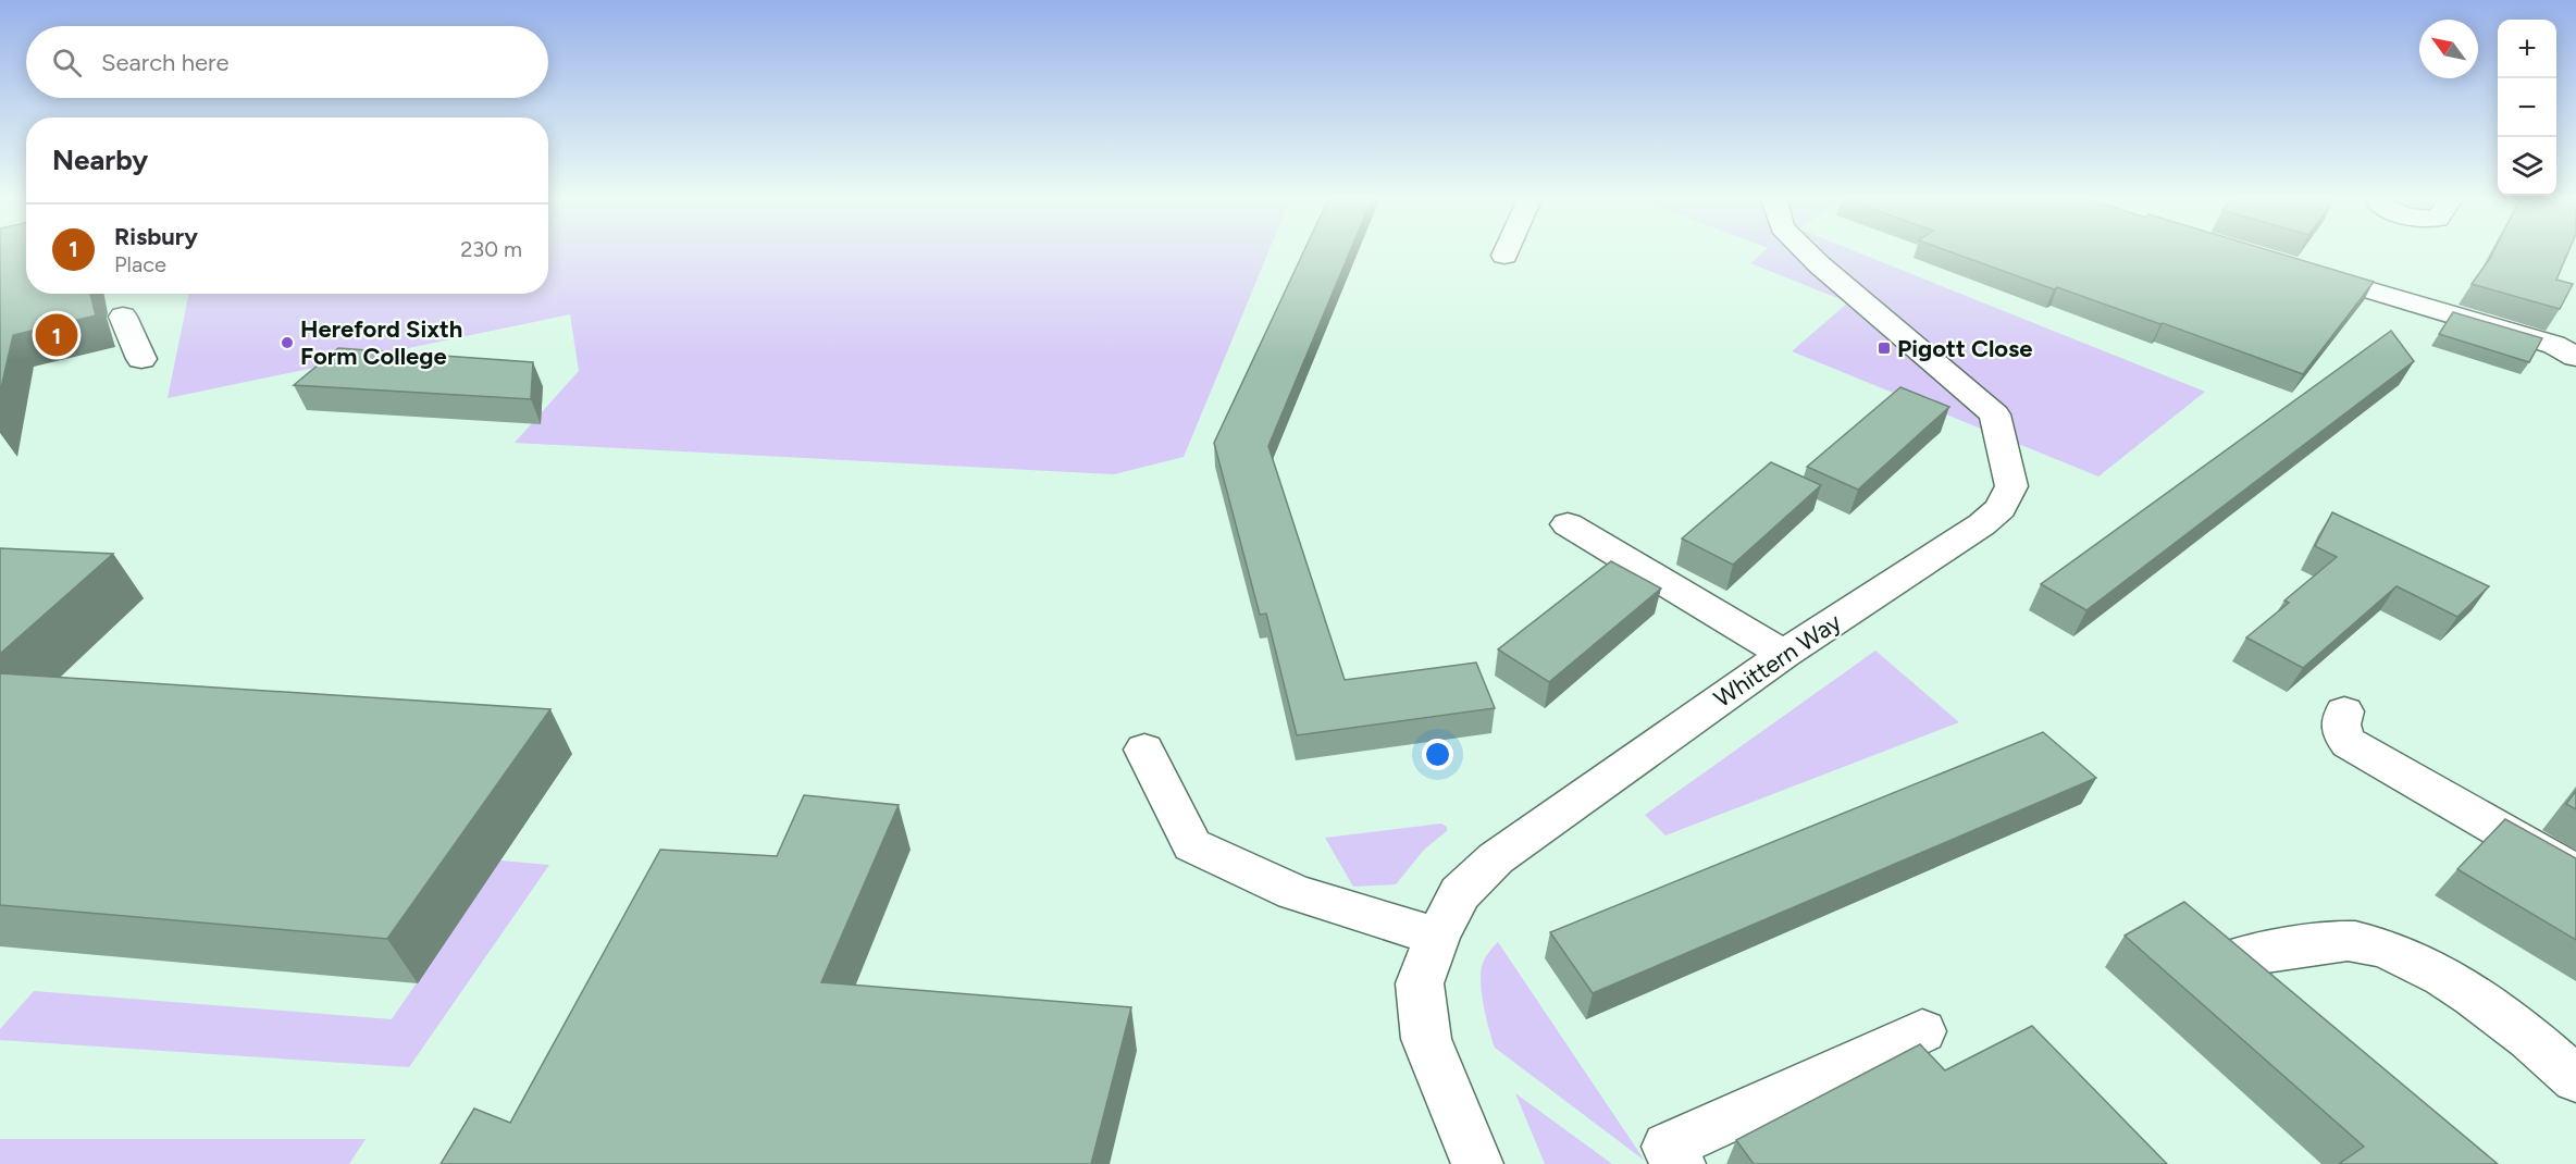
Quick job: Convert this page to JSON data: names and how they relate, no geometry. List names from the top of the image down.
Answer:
{
  "streets": {
    "street": ["Whittern Way"]
  },
  "places": {
    "other": ["Hereford Sixth Form College"],
    "transit": ["Pigott Close"]
  },
  "north": "top left",
  "page": {
    "map_buttons": ["+", "−"],
    "search": "Search here",
    "heading": "Nearby",
    "list": [
      {
        "mark": "1",
        "name": "Risbury",
        "note": "Place",
        "value": "230 m"
      }
    ],
    "pins": "1"
  }
}
